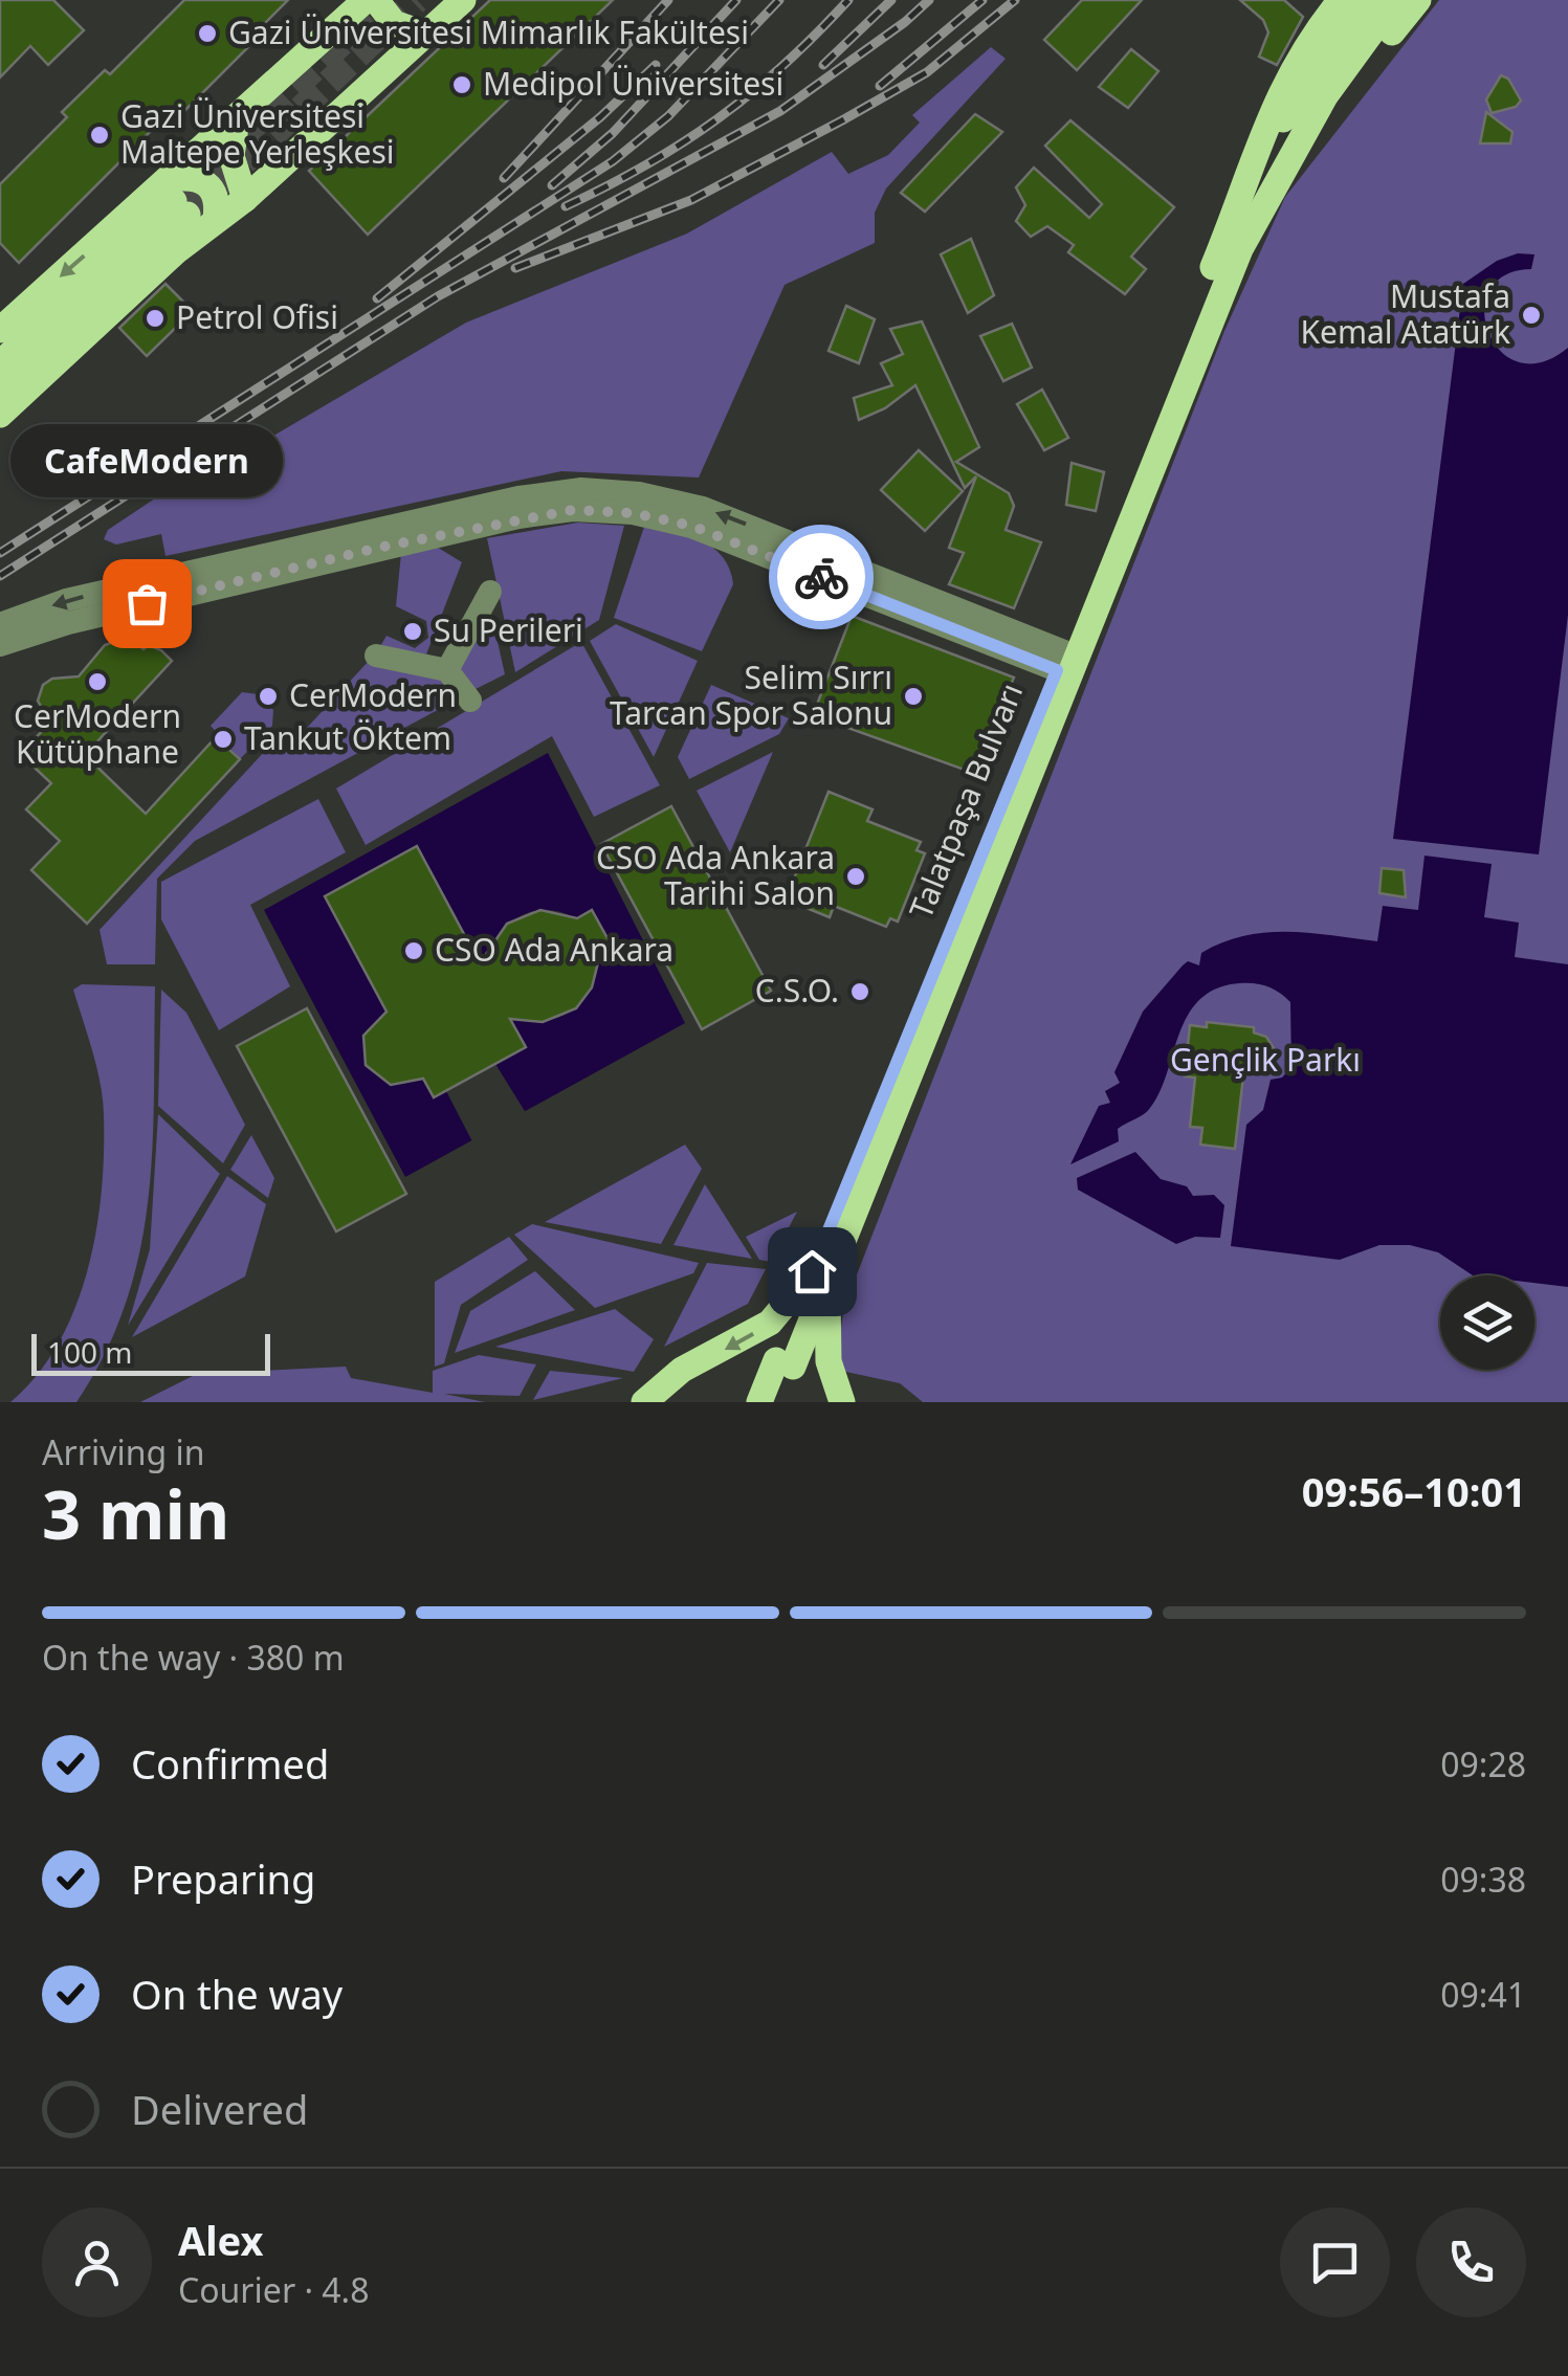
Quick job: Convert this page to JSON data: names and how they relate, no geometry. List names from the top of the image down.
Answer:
{
  "streets": {
    "main road": ["Talatpaşa Bulvarı"]
  },
  "parks": ["Gençlik Parkı"],
  "places": [
    "Gazi Üniversitesi Mimarlık Fakültesi",
    "Medipol Üniversitesi",
    "Gazi Üniversitesi Maltepe Yerleşkesi",
    "Mustafa Kemal Atatürk",
    "Petrol Ofisi",
    "CafeModern",
    "Su Perileri",
    "CerModern Kütüphane",
    "CerModern",
    "Selim Sırrı Tarcan Spor Salonu",
    "Tankut Öktem",
    "CSO Ada Ankara Tarihi Salon",
    "CSO Ada Ankara",
    "C.S.O."
  ],
  "scale_bar": "100 m",
  "page": {
    "bubble": "CafeModern",
    "scale": "100 m",
    "heading": ["3 min", "Arriving in", "09:56–10:01"],
    "panel": ["Alex", "Courier · 4.8"],
    "bar": "On the way · 380 m",
    "list": [
      ["Confirmed", "09:28"],
      ["Preparing", "09:38"],
      ["On the way", "09:41"],
      "Delivered"
    ]
  }
}
